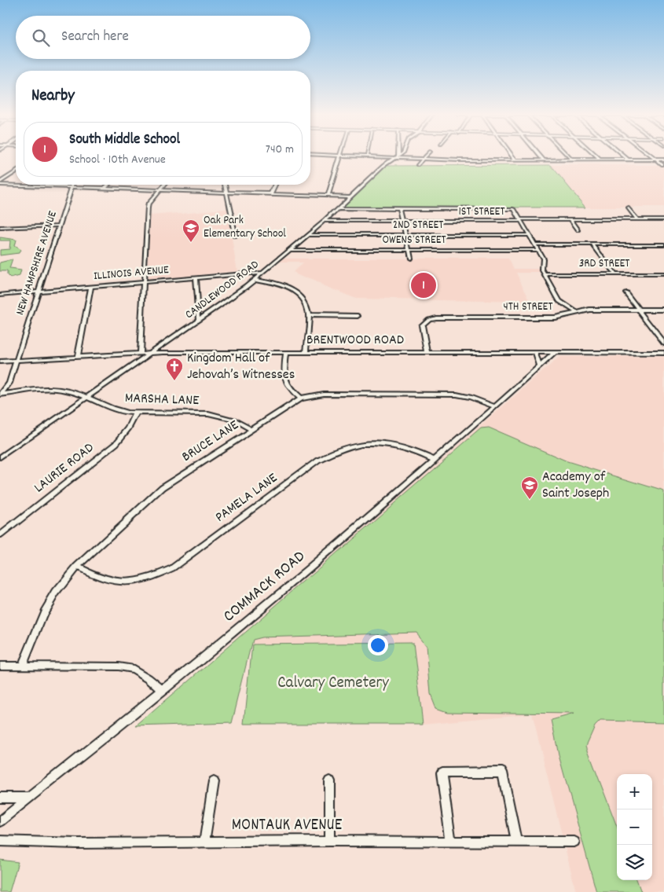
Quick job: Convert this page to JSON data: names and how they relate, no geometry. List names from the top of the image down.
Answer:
{
  "streets": {
    "street": [
      "1ST STREET",
      "2ND STREET",
      "OWENS STREET",
      "NEW HAMPSHIRE AVENUE",
      "3RD STREET",
      "ILLINOIS AVENUE",
      "CANDLEWOOD ROAD",
      "4TH STREET",
      "BRENTWOOD ROAD",
      "MARSHA LANE",
      "BRUCE LANE",
      "LAURIE ROAD",
      "PAMELA LANE",
      "COMMACK ROAD",
      "MONTAUK AVENUE"
    ]
  },
  "crossings": [
    ["1ST STREET", "CANDLEWOOD ROAD"],
    ["2ND STREET", "CANDLEWOOD ROAD"],
    ["OWENS STREET", "CANDLEWOOD ROAD"],
    ["NEW HAMPSHIRE AVENUE", "ILLINOIS AVENUE"],
    ["NEW HAMPSHIRE AVENUE", "BRENTWOOD ROAD"],
    ["NEW HAMPSHIRE AVENUE", "MARSHA LANE"],
    ["ILLINOIS AVENUE", "CANDLEWOOD ROAD"],
    ["CANDLEWOOD ROAD", "BRENTWOOD ROAD"],
    ["CANDLEWOOD ROAD", "MARSHA LANE"],
    ["4TH STREET", "BRENTWOOD ROAD"],
    ["BRENTWOOD ROAD", "COMMACK ROAD"],
    ["MARSHA LANE", "BRUCE LANE"],
    ["MARSHA LANE", "LAURIE ROAD"],
    ["BRUCE LANE", "PAMELA LANE"],
    ["BRUCE LANE", "COMMACK ROAD"],
    ["PAMELA LANE", "COMMACK ROAD"]
  ],
  "parks": ["Calvary Cemetery"],
  "places": {
    "school or university": ["Oak Park Elementary School", "Academy of Saint Joseph"],
    "church": ["Kingdom Hall of Jehovah’s Witnesses"]
  },
  "page": {
    "search": "Search here",
    "heading": "Nearby",
    "list": [
      {
        "mark": "1",
        "name": "South Middle School",
        "note": "School · 10th Avenue",
        "value": "740 m"
      }
    ],
    "pins": "1",
    "map_buttons": ["+", "−"]
  }
}
